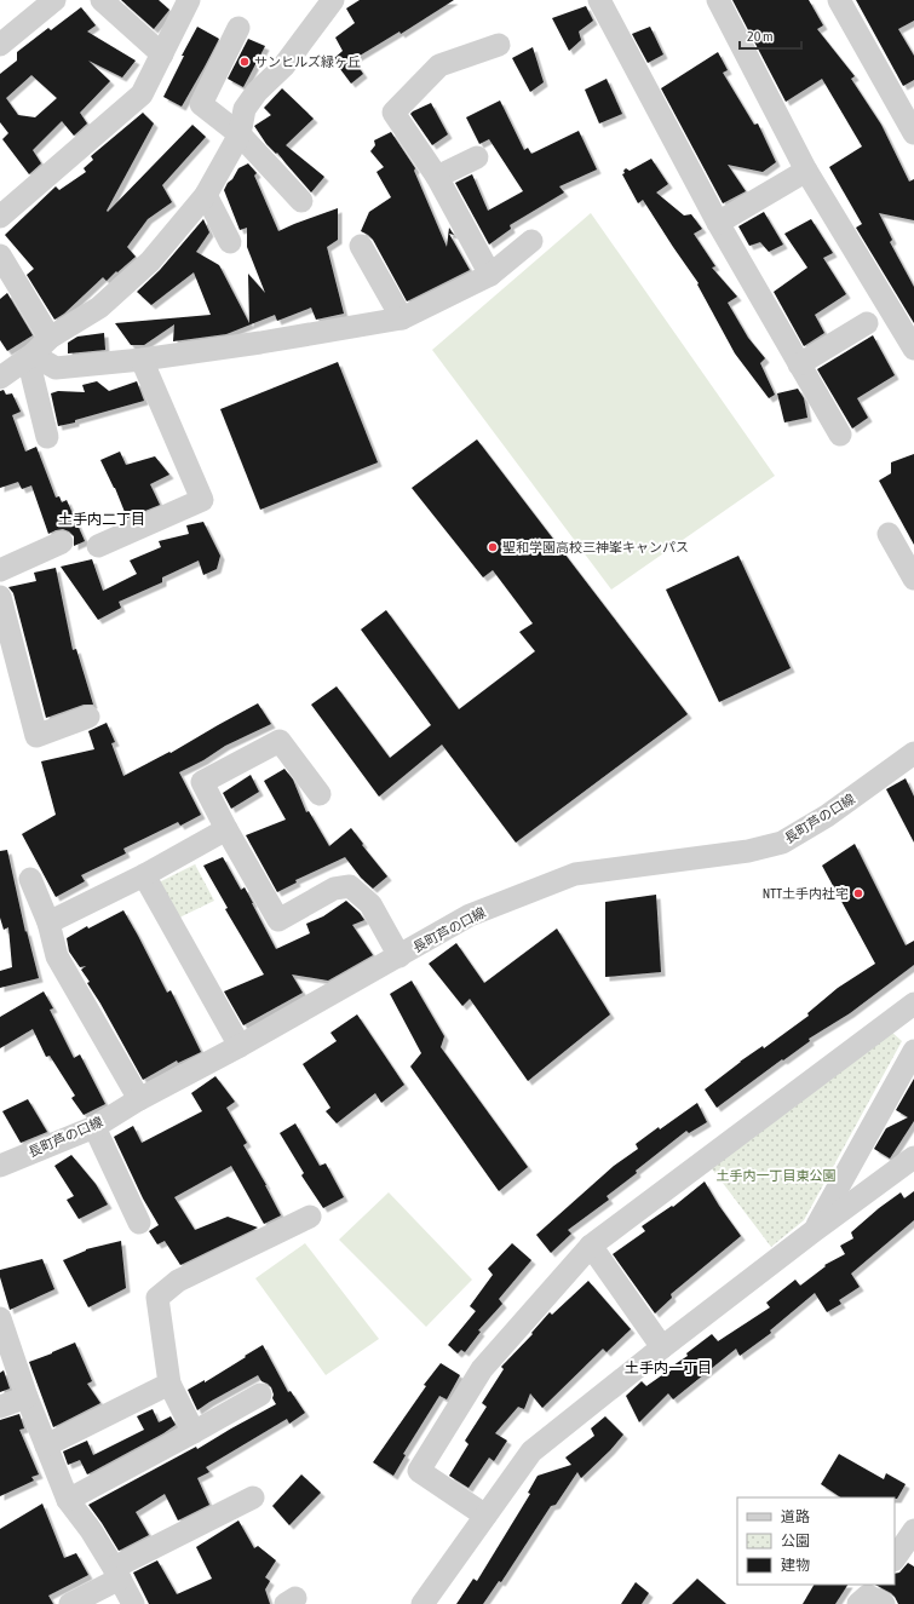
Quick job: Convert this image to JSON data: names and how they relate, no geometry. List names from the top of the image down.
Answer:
{
  "streets": {
    "street": ["長町芦の口線"]
  },
  "districts": ["土手内二丁目", "土手内一丁目"],
  "parks": ["土手内一丁目東公園"],
  "places": ["サンヒルズ緑ヶ丘", "聖和学園高校三神峯キャンパス", "NTT土手内社宅"],
  "legend": ["道路", "公園", "建物"],
  "scale_bar": "20 m"
}
